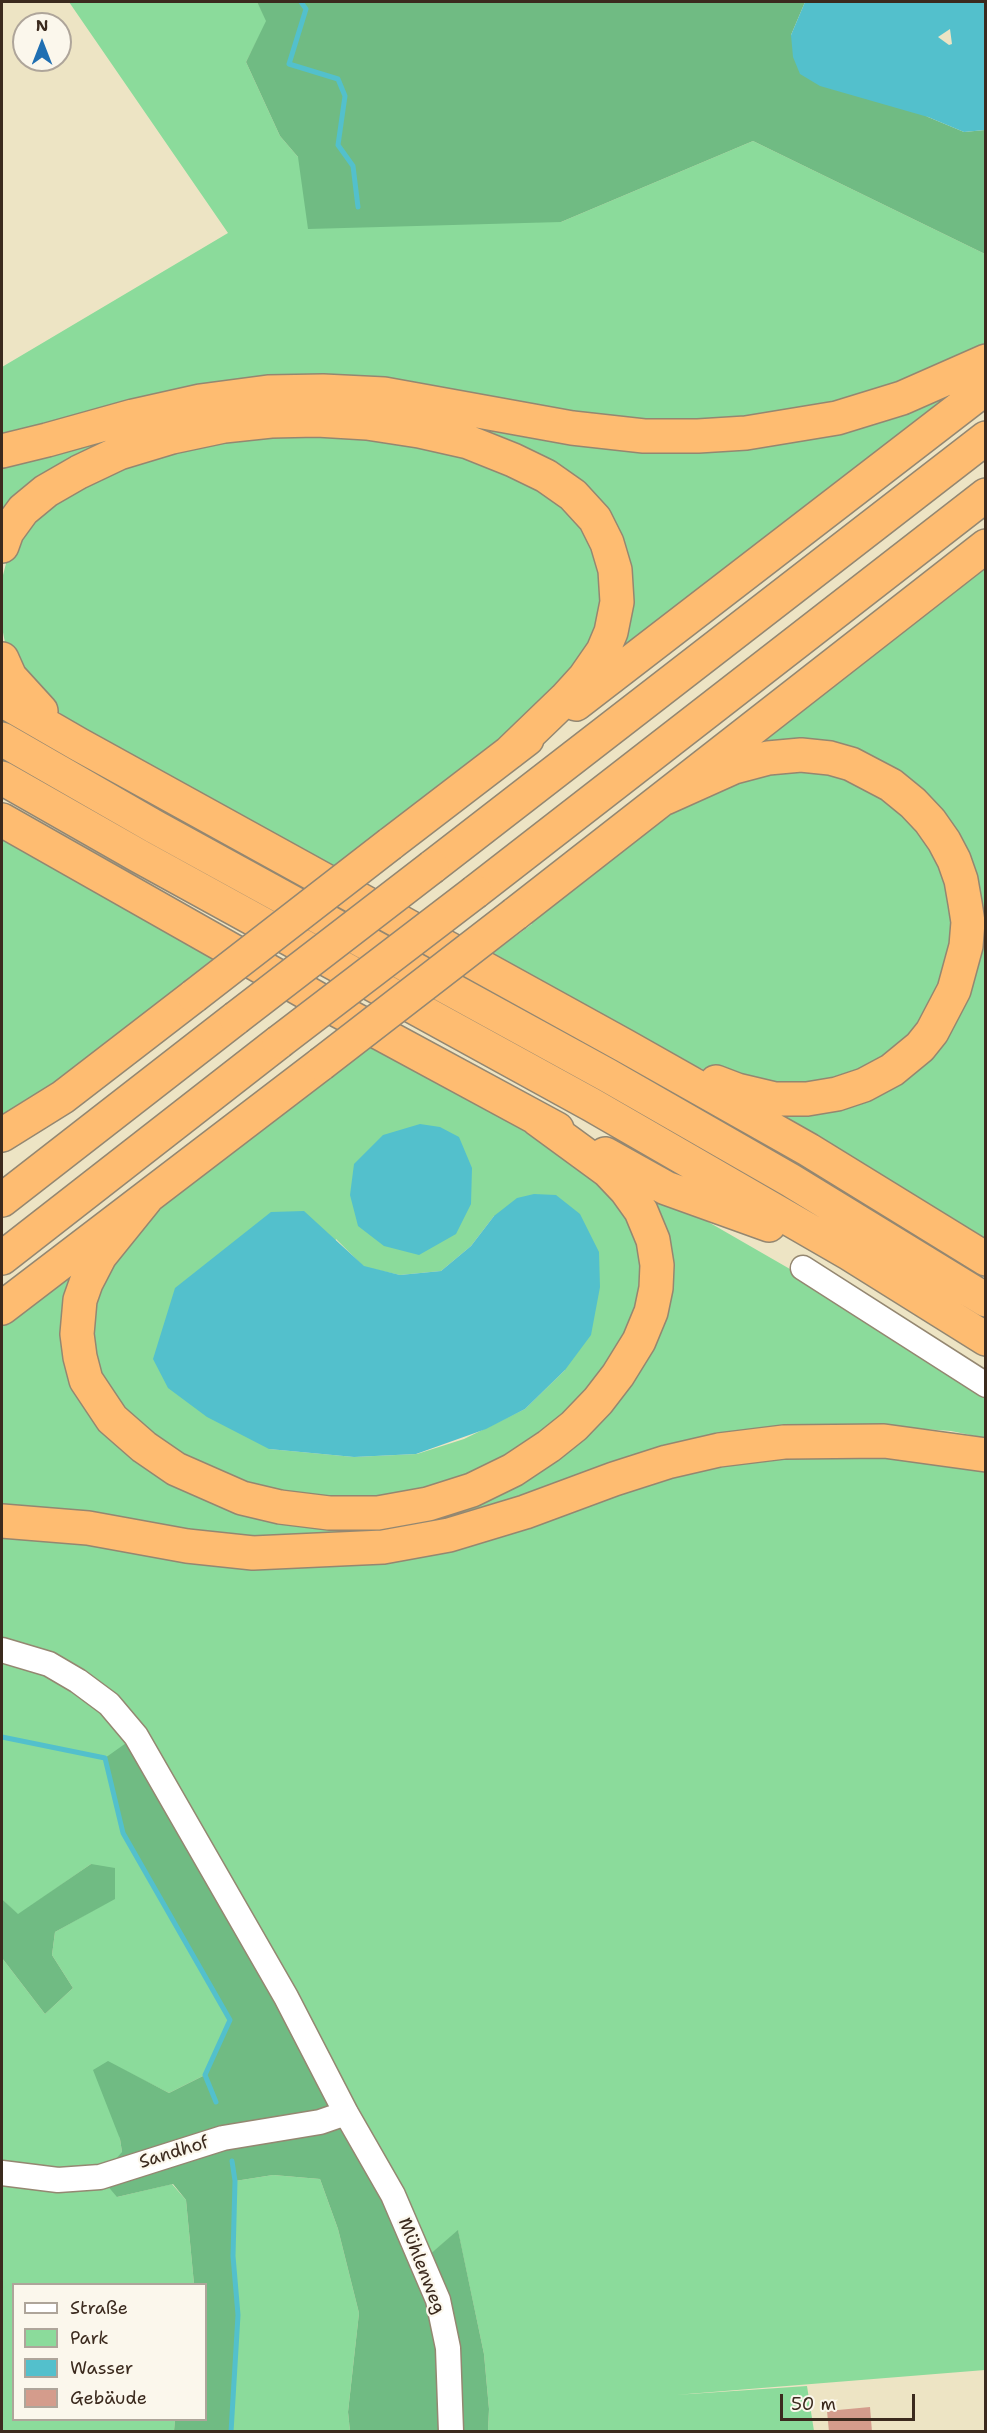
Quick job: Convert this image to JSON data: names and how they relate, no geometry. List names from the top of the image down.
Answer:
{
  "streets": {
    "street": ["Sandhof", "Mühlenweg"]
  },
  "crossings": [
    ["Sandhof", "Mühlenweg"]
  ],
  "legend": [
    "Straße",
    "Park",
    "Wasser",
    "Gebäude"
  ],
  "scale_bar": "50 m",
  "north": "top"
}
